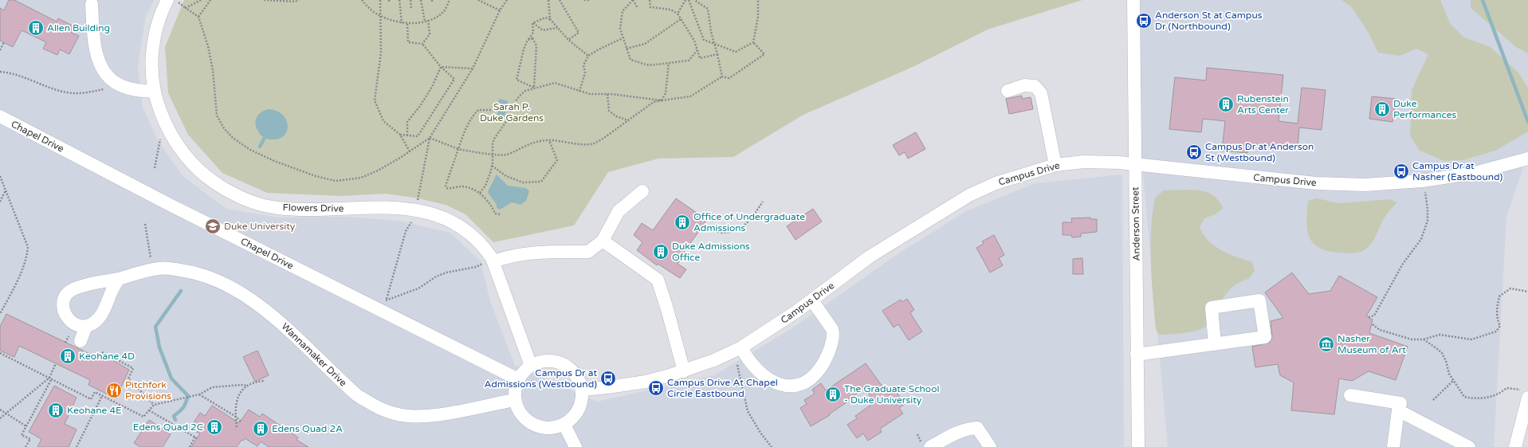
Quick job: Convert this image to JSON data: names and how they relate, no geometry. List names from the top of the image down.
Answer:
{
  "streets": {
    "street": [
      "Chapel Drive",
      "Campus Drive",
      "Flowers Drive",
      "Anderson Street",
      "Wannamaker Drive"
    ]
  },
  "crossings": [
    ["Chapel Drive", "Campus Drive"],
    ["Chapel Drive", "Flowers Drive"],
    ["Chapel Drive", "Wannamaker Drive"],
    ["Campus Drive", "Flowers Drive"],
    ["Campus Drive", "Anderson Street"],
    ["Campus Drive", "Wannamaker Drive"],
    ["Flowers Drive", "Wannamaker Drive"]
  ],
  "parks": ["Sarah P. Duke Gardens"],
  "places": {
    "bus stop": [
      "Anderson St at Campus Dr (Northbound)",
      "Campus Dr at Anderson St (Westbound)",
      "Campus Dr at Nasher (Eastbound)",
      "Campus Dr at Admissions (Westbound)",
      "Campus Drive At Chapel Circle Eastbound"
    ],
    "building": [
      "Allen Building",
      "Rubenstein Arts Center",
      "Duke Performances",
      "Office of Undergraduate Admissions",
      "Duke Admissions Office",
      "Keohane 4D",
      "The Graduate School - Duke University",
      "Keohane 4E",
      "Edens Quad 2C",
      "Edens Quad 2A"
    ],
    "school or university": ["Duke University"],
    "museum": ["Nasher Museum of Art"],
    "restaurant": ["Pitchfork Provisions"]
  }
}
